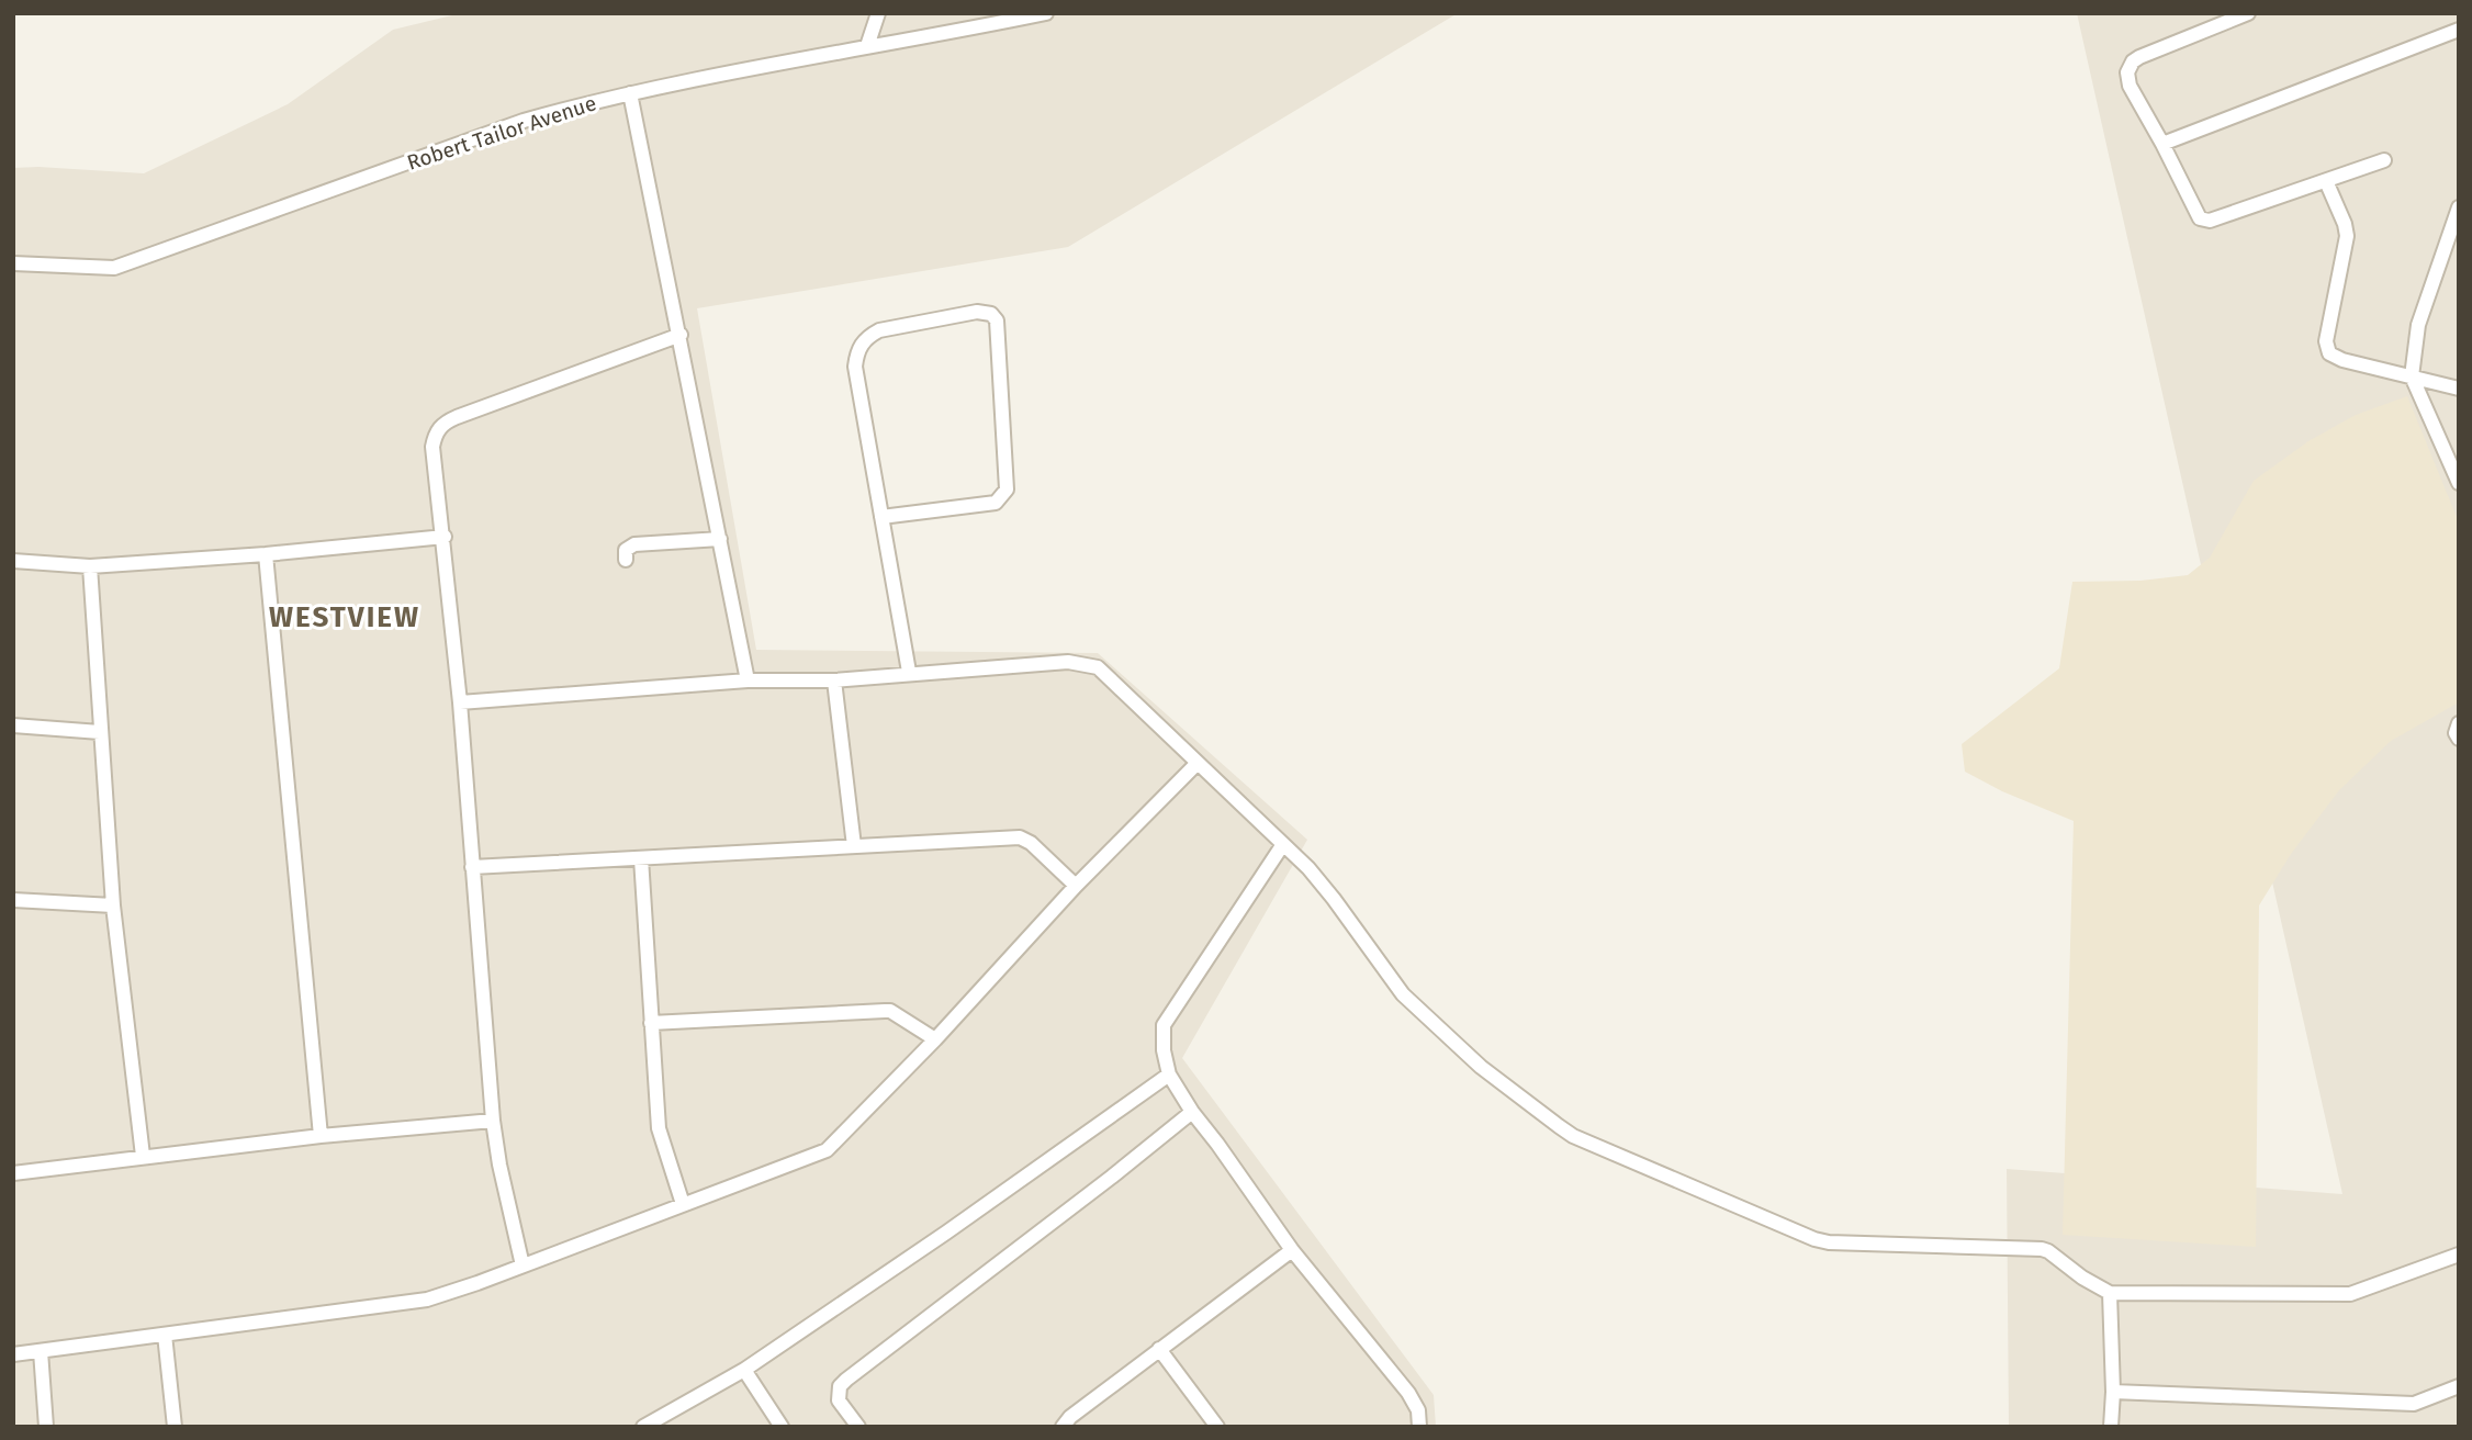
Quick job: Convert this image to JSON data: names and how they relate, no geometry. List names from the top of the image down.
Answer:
{
  "streets": {
    "street": ["Robert Tailor Avenue"]
  },
  "districts": ["WESTVIEW"]
}
